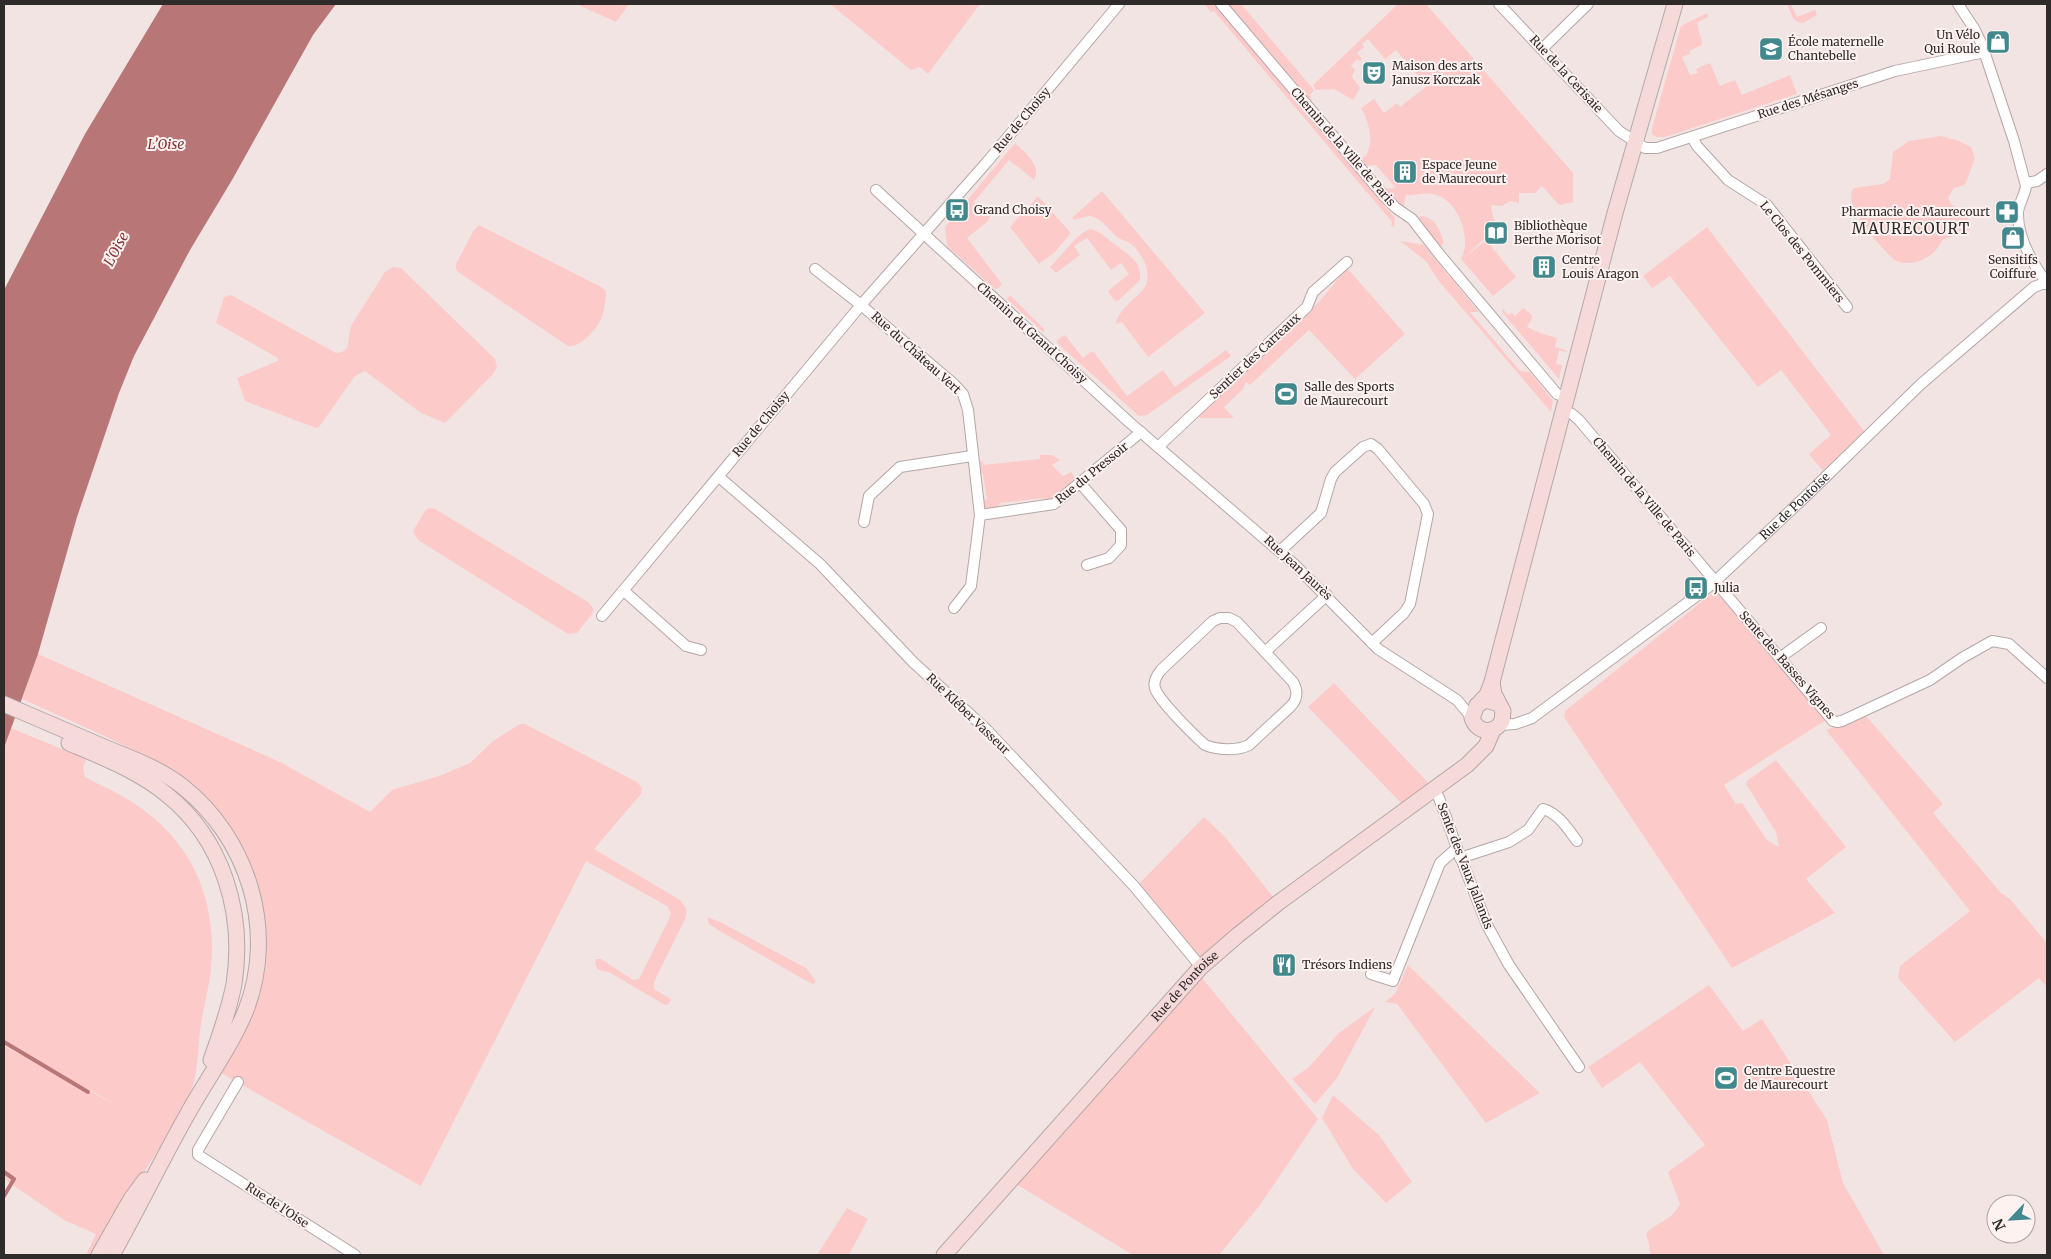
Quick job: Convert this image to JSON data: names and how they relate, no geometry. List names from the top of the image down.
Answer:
{
  "streets": {
    "main road": ["Rue de Pontoise"],
    "street": [
      "Rue de la Cerisaie",
      "Rue des Mésanges",
      "Rue de Choisy",
      "Chemin de la Ville de Paris",
      "Le Clos des Pommiers",
      "Chemin du Grand Choisy",
      "Rue du Château Vert",
      "Sentier des Carreaux",
      "Rue du Pressoir",
      "Rue Jean Jaurès",
      "Sente des Basses Vignes",
      "Rue Kléber Vasseur",
      "Sente des Vaux Jallands",
      "Rue de l'Oise"
    ]
  },
  "crossings": [
    ["Rue de la Cerisaie", "Rue des Mésanges"],
    ["Rue des Mésanges", "Le Clos des Pommiers"],
    ["Rue de Choisy", "Chemin du Grand Choisy"],
    ["Rue de Choisy", "Rue du Château Vert"],
    ["Rue de Choisy", "Rue Kléber Vasseur"],
    ["Chemin de la Ville de Paris", "Rue de Pontoise"],
    ["Chemin de la Ville de Paris", "Sente des Basses Vignes"],
    ["Chemin du Grand Choisy", "Rue du Pressoir"],
    ["Chemin du Grand Choisy", "Rue Jean Jaurès"],
    ["Rue du Château Vert", "Rue du Pressoir"],
    ["Sentier des Carreaux", "Rue Jean Jaurès"],
    ["Rue du Pressoir", "Rue Jean Jaurès"],
    ["Rue de Pontoise", "Sente des Basses Vignes"],
    ["Rue de Pontoise", "Rue Kléber Vasseur"],
    ["Rue de Pontoise", "Sente des Vaux Jallands"]
  ],
  "districts": ["MAURECOURT"],
  "water": ["L’Oise", "L'Oise"],
  "places": {
    "shop": ["Un Vélo Qui Roule", "Sensitifs Coiffure"],
    "school or university": ["École maternelle Chantebelle"],
    "theatre": ["Maison des arts Janusz Korczak"],
    "building": ["Espace Jeune de Maurecourt", "Centre Louis Aragon"],
    "bus stop": ["Grand Choisy", "Julia"],
    "pharmacy": ["Pharmacie de Maurecourt"],
    "library": ["Bibliothèque Berthe Morisot"],
    "sports": ["Salle des Sports de Maurecourt", "Centre Equestre de Maurecourt"],
    "restaurant": ["Trésors Indiens"]
  },
  "north": "bottom left"
}
